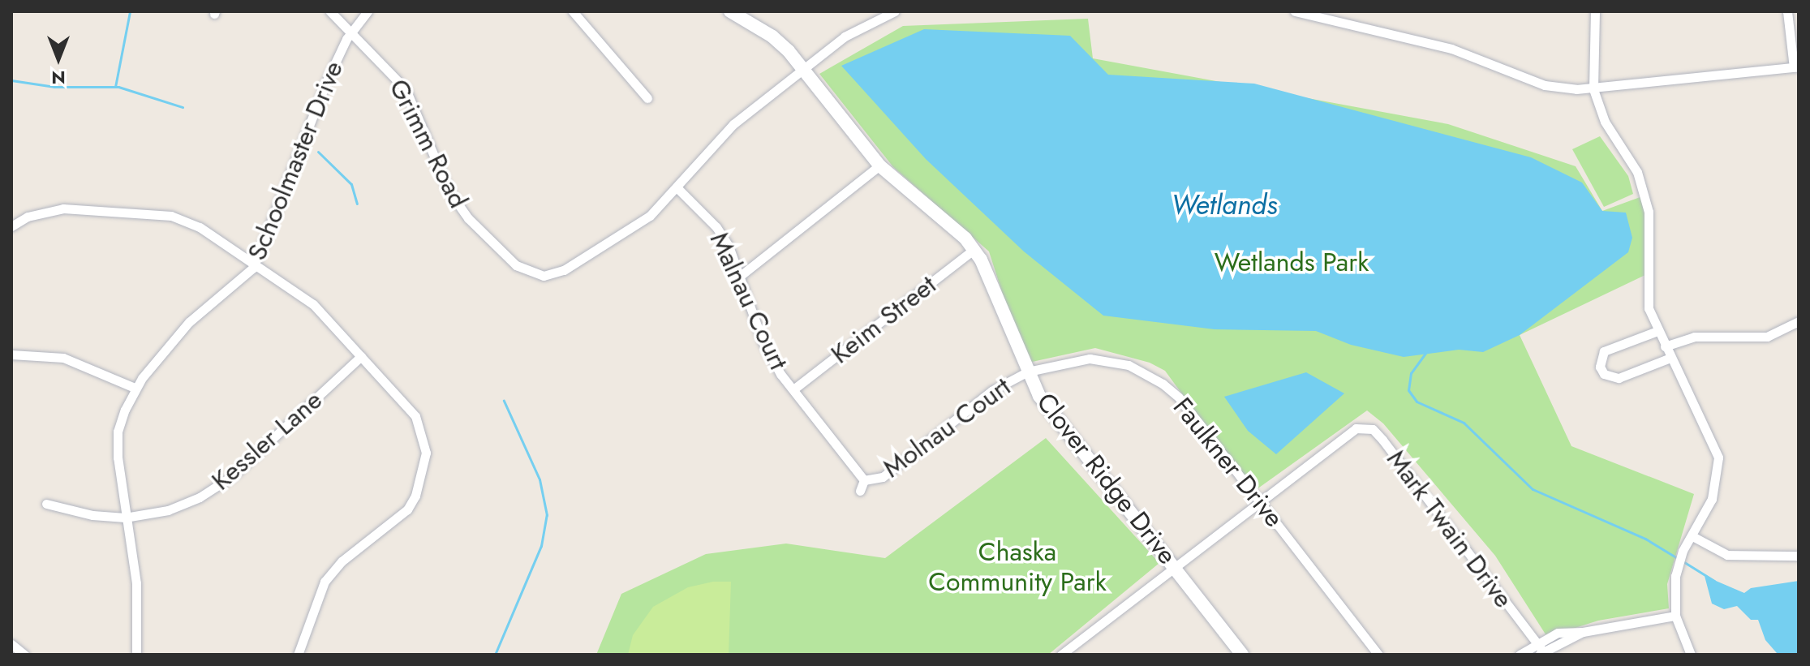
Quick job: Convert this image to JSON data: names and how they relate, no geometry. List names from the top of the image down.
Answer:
{
  "streets": {
    "street": [
      "Grimm Road",
      "Schoolmaster Drive",
      "Malnau Court",
      "Keim Street",
      "Molnau Court",
      "Kessler Lane",
      "Faulkner Drive",
      "Clover Ridge Drive",
      "Mark Twain Drive"
    ]
  },
  "crossings": [
    ["Grimm Road", "Schoolmaster Drive"],
    ["Grimm Road", "Malnau Court"],
    ["Grimm Road", "Clover Ridge Drive"],
    ["Schoolmaster Drive", "Kessler Lane"],
    ["Malnau Court", "Keim Street"],
    ["Malnau Court", "Molnau Court"],
    ["Keim Street", "Clover Ridge Drive"],
    ["Molnau Court", "Faulkner Drive"],
    ["Molnau Court", "Clover Ridge Drive"],
    ["Faulkner Drive", "Clover Ridge Drive"],
    ["Faulkner Drive", "Mark Twain Drive"]
  ],
  "water": ["Wetlands"],
  "parks": ["Wetlands Park", "Chaska Community Park"],
  "north": "bottom"
}
